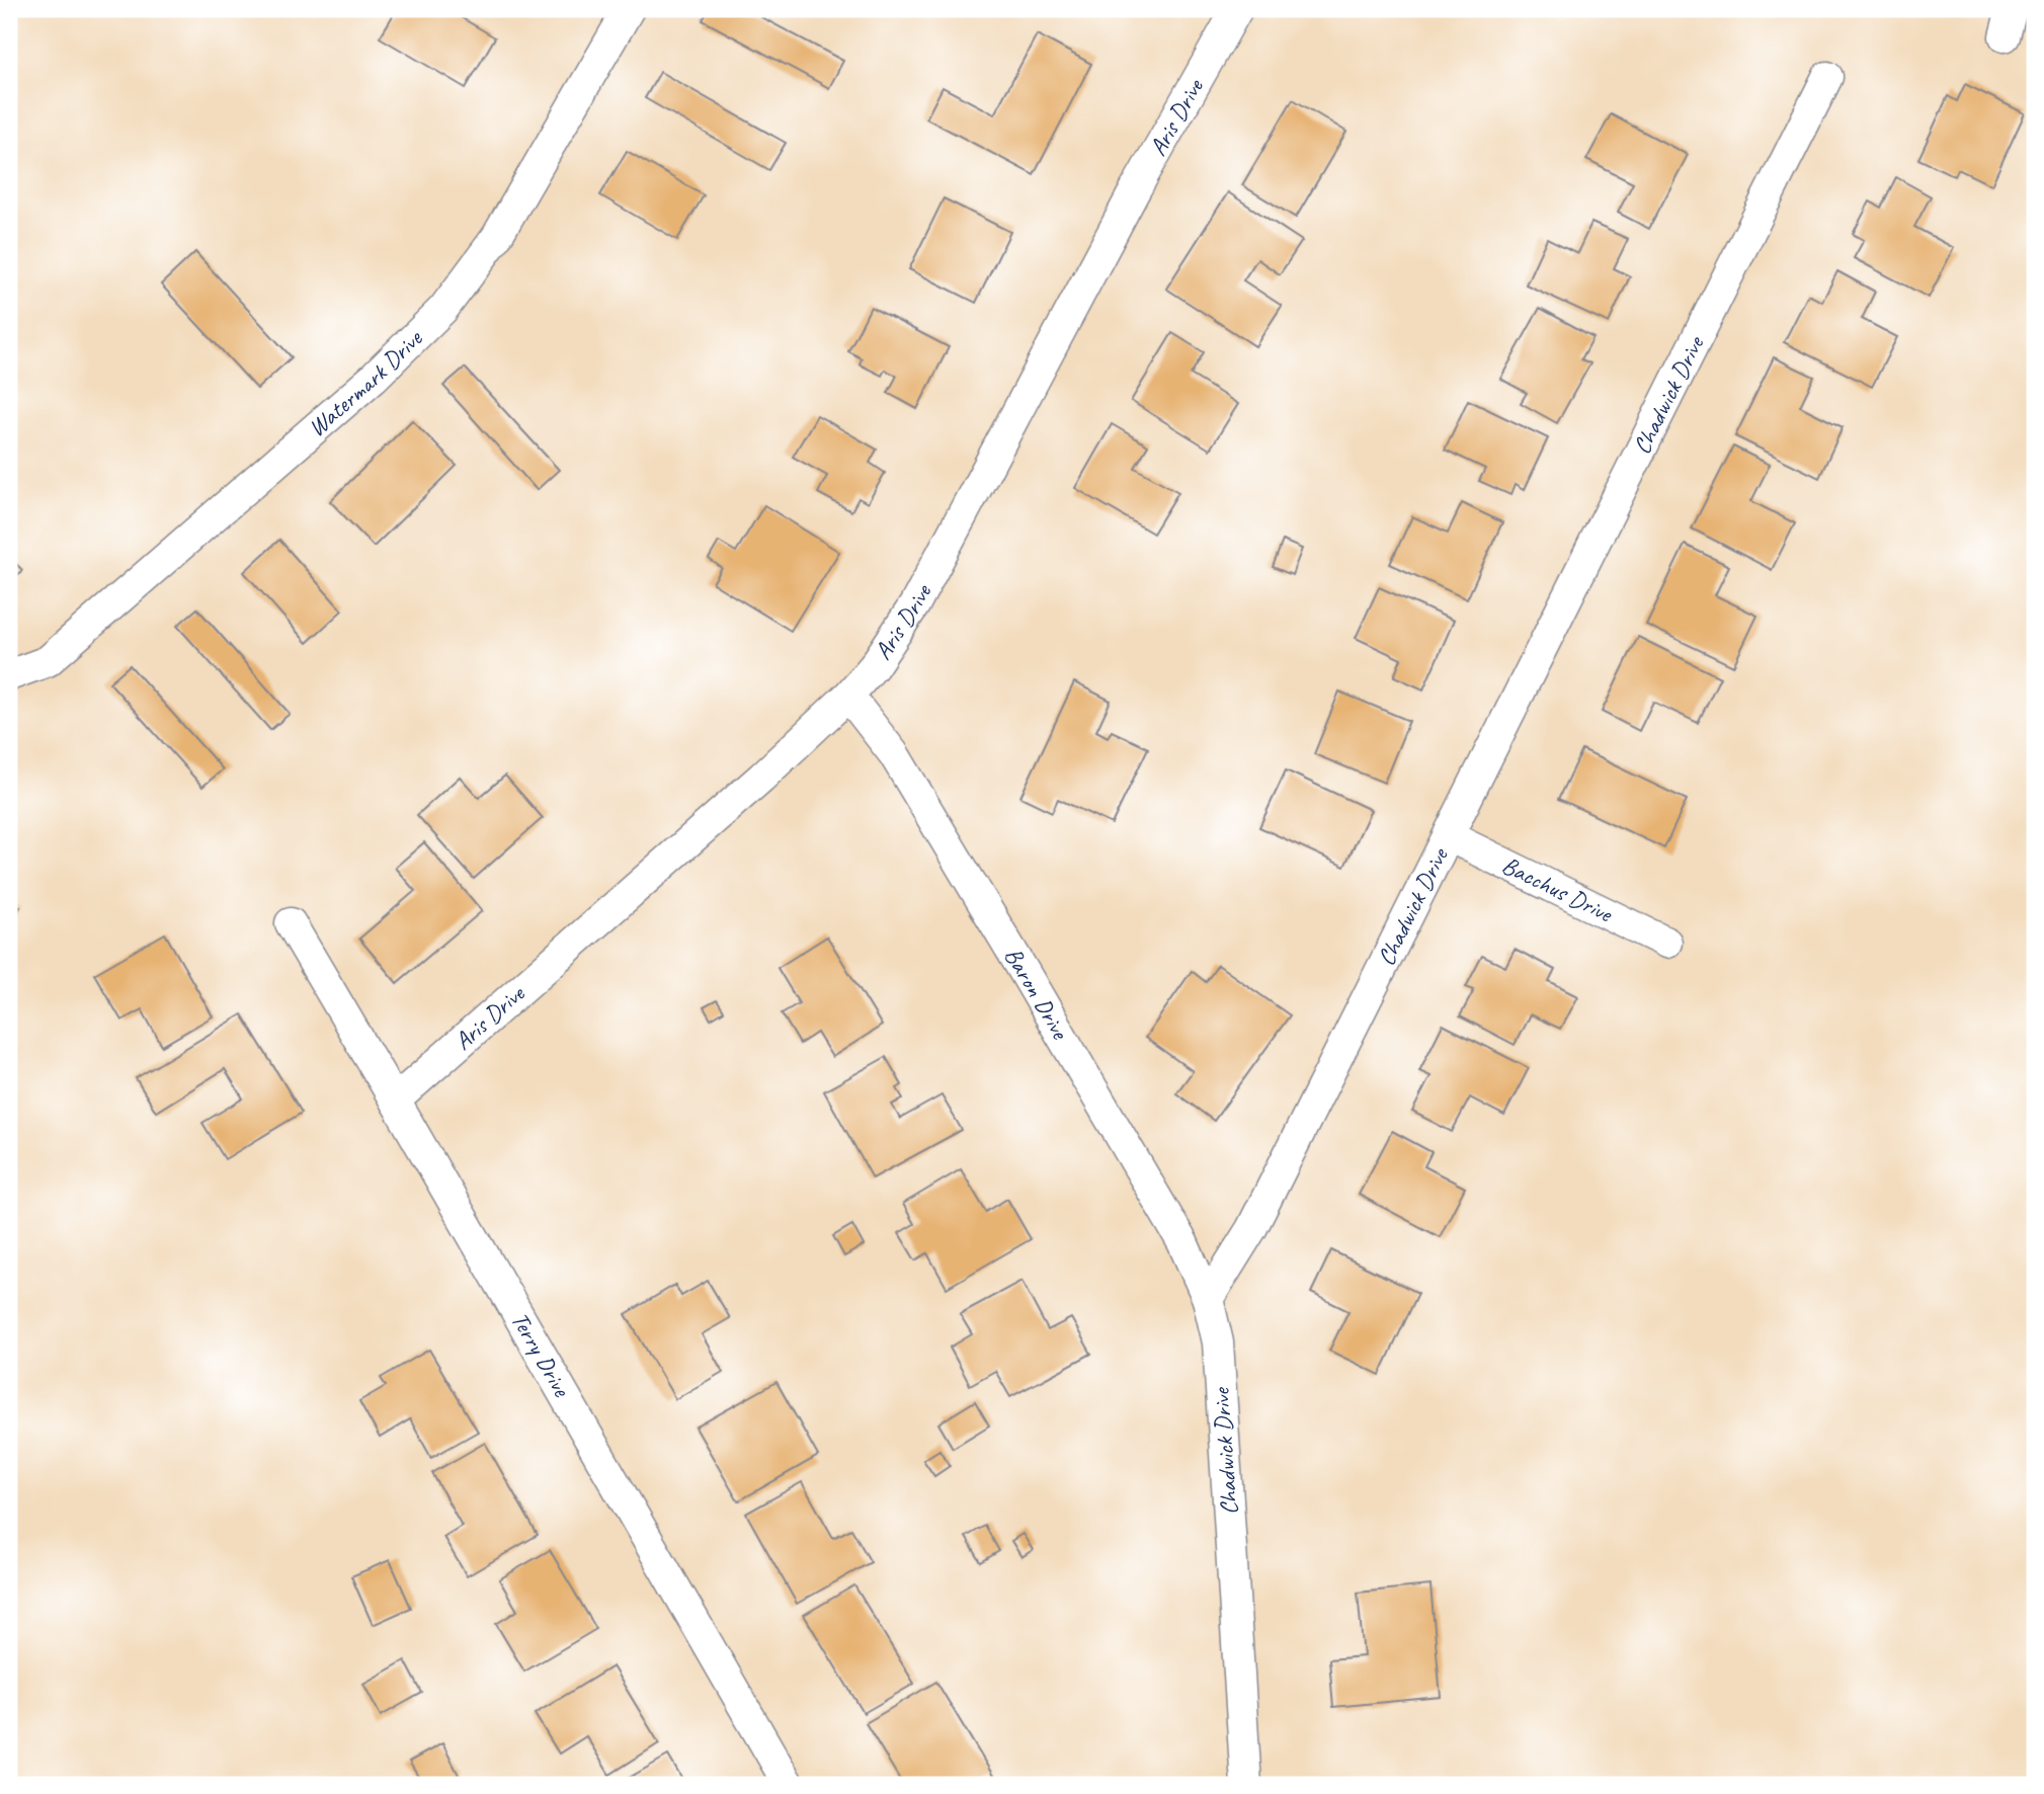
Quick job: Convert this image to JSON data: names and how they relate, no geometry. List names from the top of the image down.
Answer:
{
  "streets": {
    "street": [
      "Aris Drive",
      "Watermark Drive",
      "Chadwick Drive",
      "Bacchus Drive",
      "Baron Drive",
      "Terry Drive"
    ]
  },
  "crossings": [
    ["Aris Drive", "Baron Drive"],
    ["Aris Drive", "Terry Drive"],
    ["Chadwick Drive", "Bacchus Drive"],
    ["Chadwick Drive", "Baron Drive"]
  ]
}
